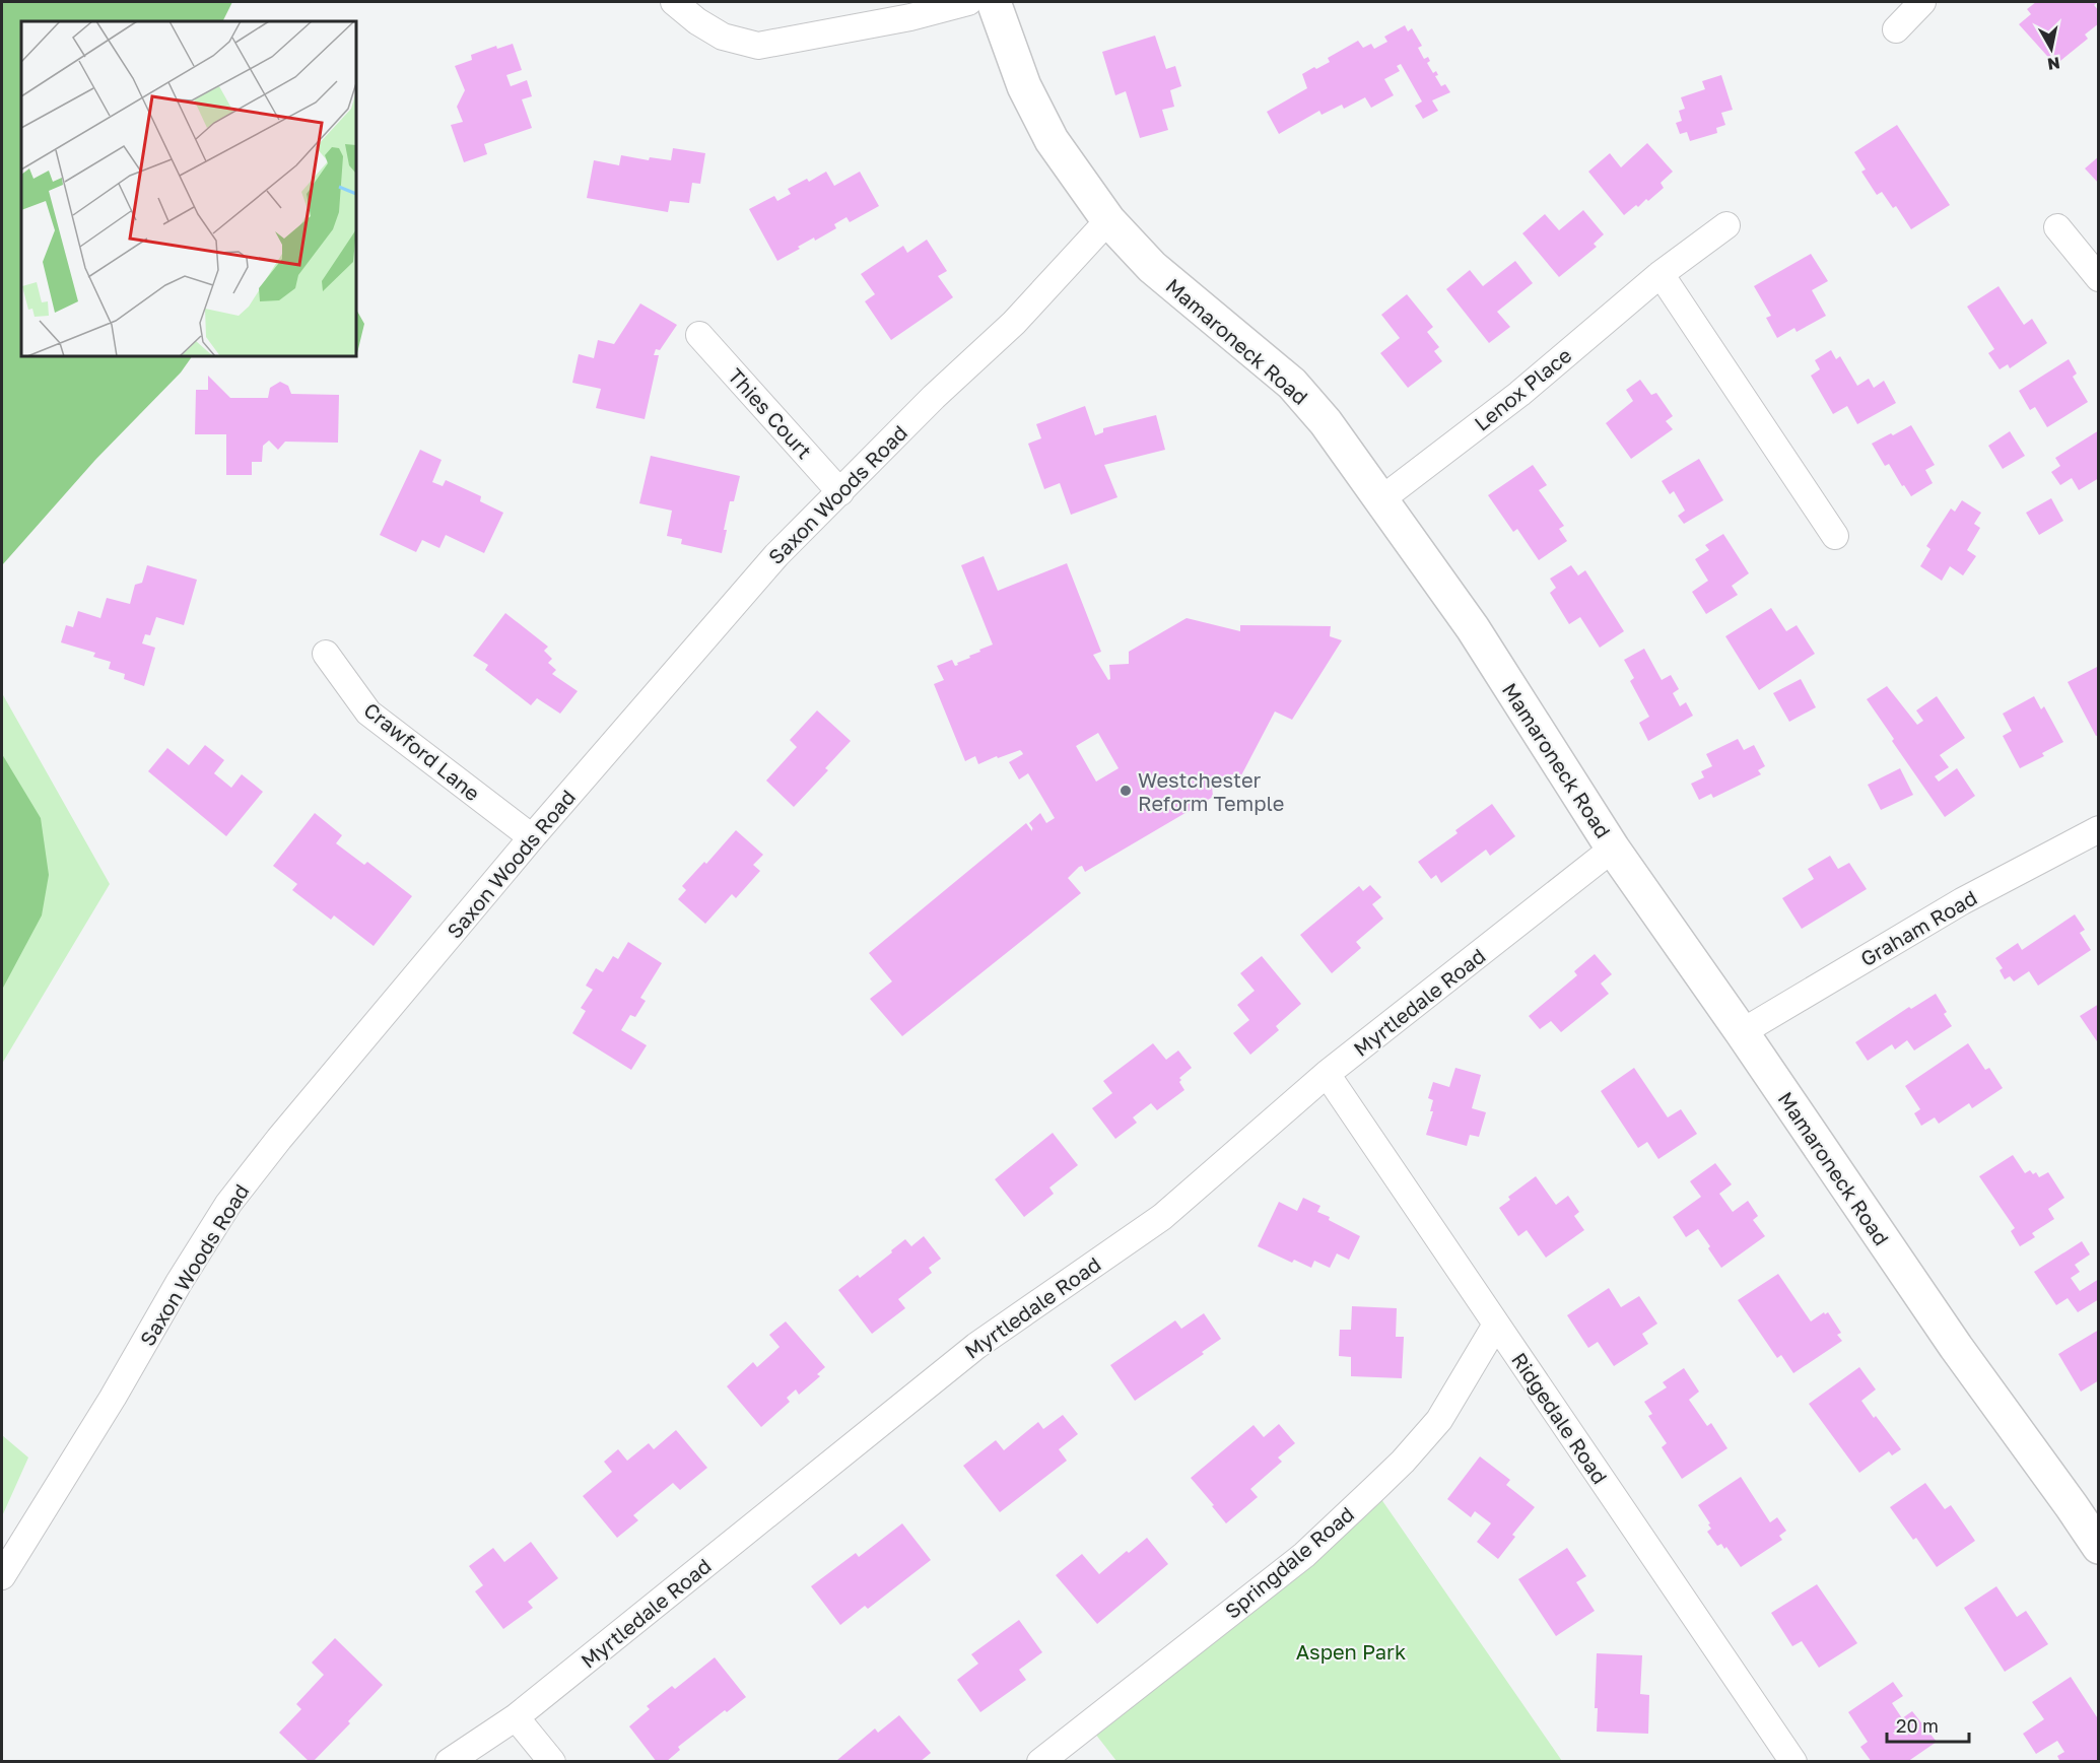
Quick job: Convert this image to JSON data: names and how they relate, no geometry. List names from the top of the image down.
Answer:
{
  "streets": {
    "street": [
      "Mamaroneck Road",
      "Lenox Place",
      "Thies Court",
      "Saxon Woods Road",
      "Crawford Lane",
      "Graham Road",
      "Myrtledale Road",
      "Ridgedale Road",
      "Springdale Road"
    ]
  },
  "crossings": [
    ["Mamaroneck Road", "Lenox Place"],
    ["Mamaroneck Road", "Saxon Woods Road"],
    ["Mamaroneck Road", "Graham Road"],
    ["Mamaroneck Road", "Myrtledale Road"],
    ["Thies Court", "Saxon Woods Road"],
    ["Saxon Woods Road", "Crawford Lane"],
    ["Myrtledale Road", "Ridgedale Road"],
    ["Ridgedale Road", "Springdale Road"]
  ],
  "parks": ["Aspen Park"],
  "places": ["Westchester Reform Temple"],
  "scale_bar": "20 m",
  "north": "bottom"
}
